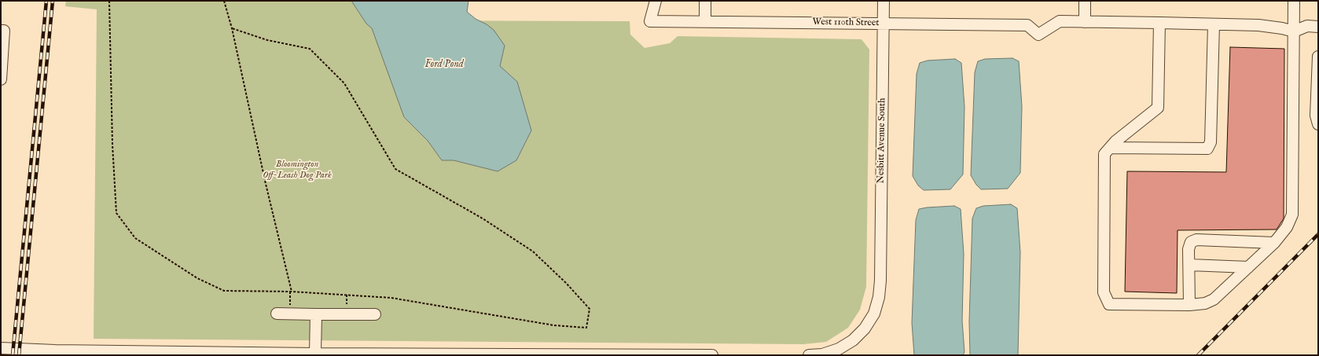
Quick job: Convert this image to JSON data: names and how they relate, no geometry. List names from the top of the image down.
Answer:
{
  "streets": {
    "street": ["West 110th Street", "Nesbitt Avenue South"]
  },
  "crossings": [
    ["West 110th Street", "Nesbitt Avenue South"]
  ],
  "water": ["Ford Pond"],
  "parks": ["Bloomington Off-Leash Dog Park"]
}
